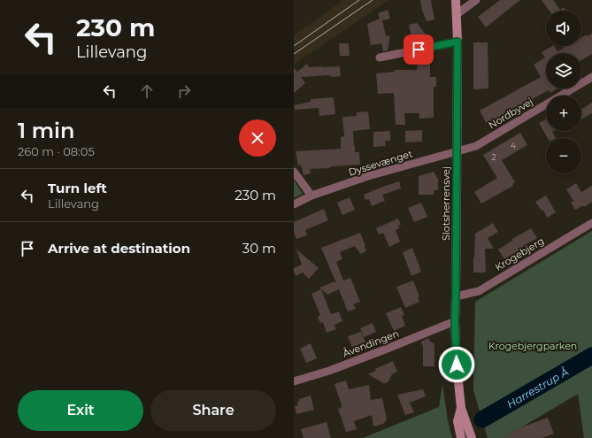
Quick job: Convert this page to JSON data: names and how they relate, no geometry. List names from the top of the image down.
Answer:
{
  "streets": {
    "street": [
      "Nordbyvej",
      "Dyssevænget",
      "Slotsherrensvej",
      "Krogebjerg",
      "Åvendingen"
    ]
  },
  "crossings": [
    ["Nordbyvej", "Dyssevænget"],
    ["Nordbyvej", "Slotsherrensvej"],
    ["Dyssevænget", "Slotsherrensvej"],
    ["Slotsherrensvej", "Krogebjerg"],
    ["Slotsherrensvej", "Åvendingen"]
  ],
  "water": ["Harrestrup Å"],
  "parks": ["Krogebjergparken"],
  "house_numbers": ["4", "2"],
  "page": {
    "turn": ["230 m", "Lillevang"],
    "map_buttons": ["+", "−"],
    "heading": ["1 min", "260 m · 08:05"],
    "list": [
      {
        "name": "Turn left",
        "note": "Lillevang",
        "value": "230 m"
      },
      {
        "name": "Arrive at destination",
        "value": "30 m"
      }
    ],
    "buttons": ["Exit", "Share"]
  }
}
